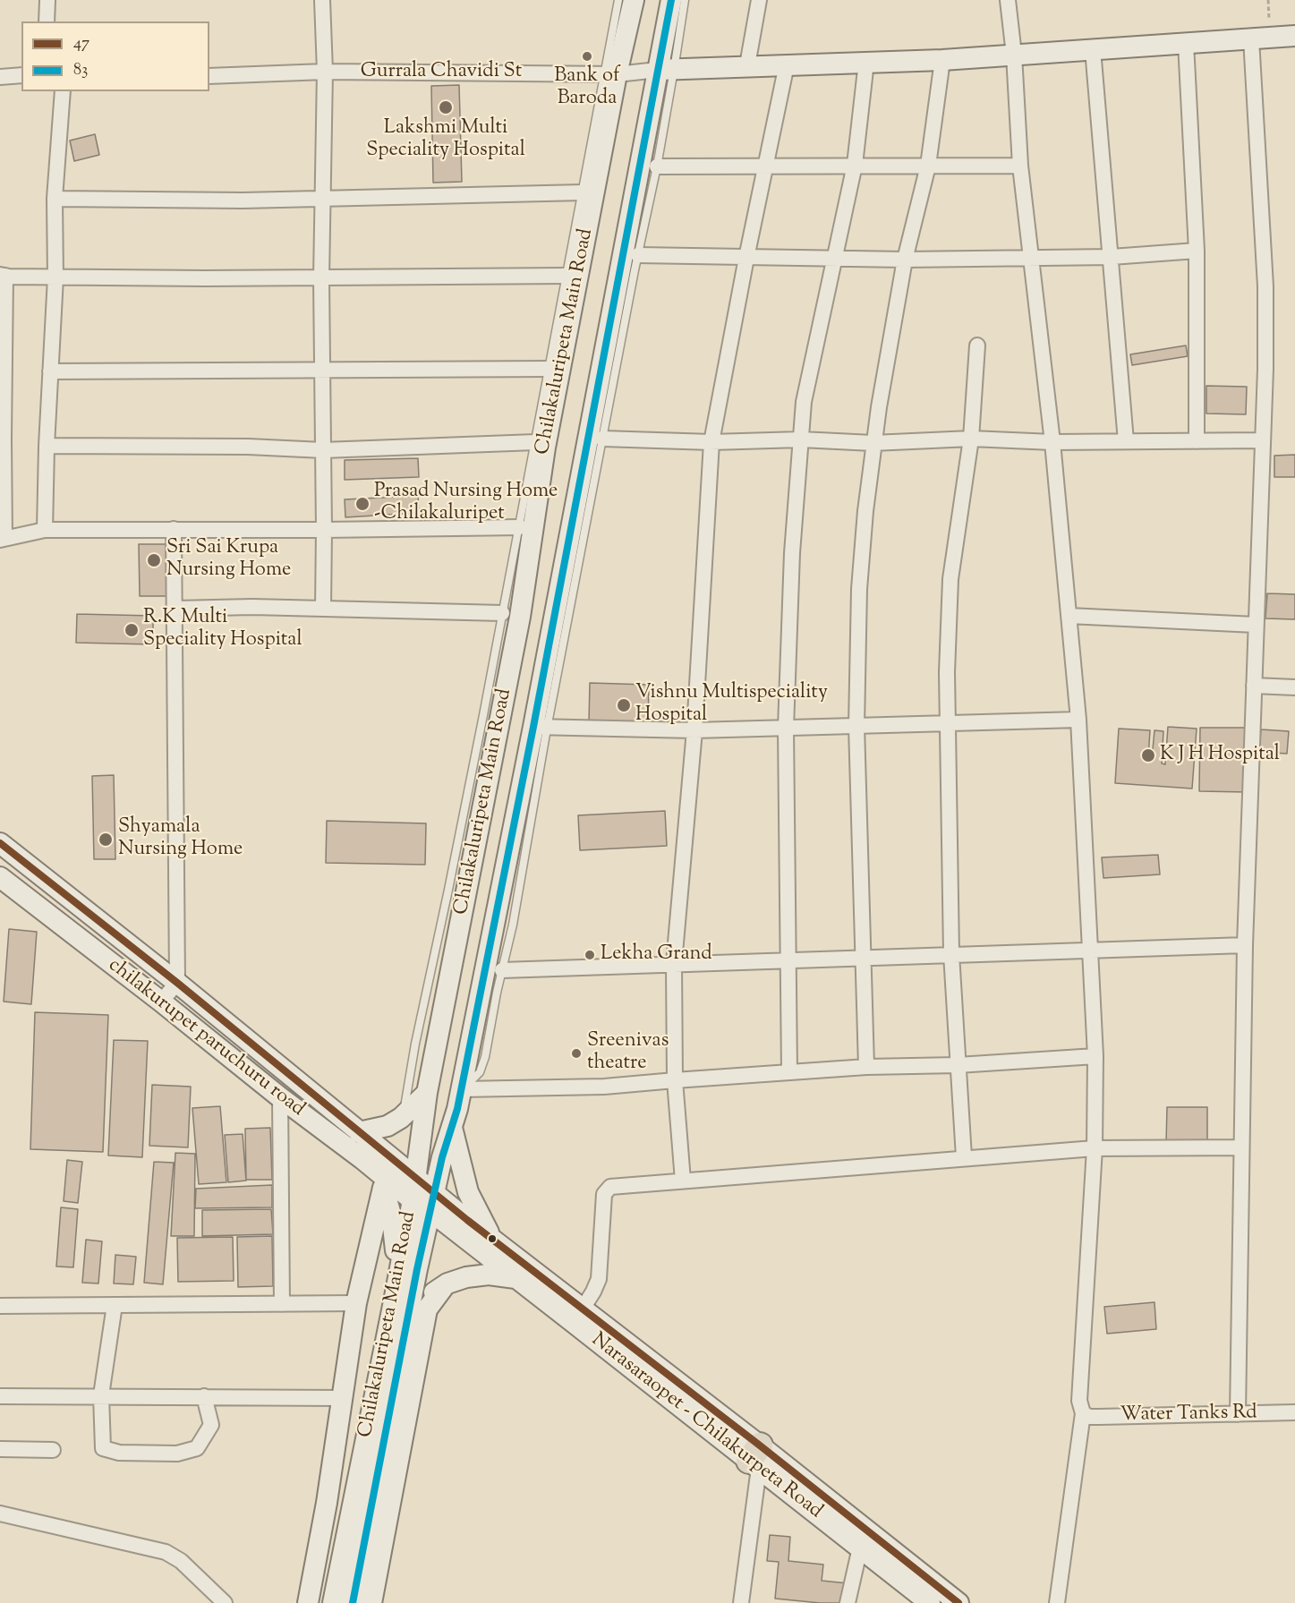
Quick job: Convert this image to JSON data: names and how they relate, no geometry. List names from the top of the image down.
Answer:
{
  "streets": {
    "main road": ["Chilakaluripeta Main Road", "chilakurupet paruchuru road", "Narasaraopet - Chilakurpeta Road"],
    "street": ["Gurrala Chavidi St", "Water Tanks Rd"]
  },
  "crossings": [
    ["Gurrala Chavidi St", "Chilakaluripeta Main Road"],
    ["Chilakaluripeta Main Road", "chilakurupet paruchuru road"],
    ["Chilakaluripeta Main Road", "Narasaraopet - Chilakurpeta Road"],
    ["chilakurupet paruchuru road", "Narasaraopet - Chilakurpeta Road"]
  ],
  "places": [
    "Bank of Baroda",
    "Lakshmi Multi Speciality Hospital",
    "Prasad Nursing Home -Chilakaluripet",
    "Sri Sai Krupa Nursing Home",
    "R.K Multi Speciality Hospital",
    "Vishnu Multispeciality Hospital",
    "K J H Hospital",
    "Shyamala Nursing Home",
    "Lekha Grand",
    "Sreenivas theatre"
  ],
  "lines": ["transit line 83", "transit line 47"],
  "legend": ["47", "83"]
}
